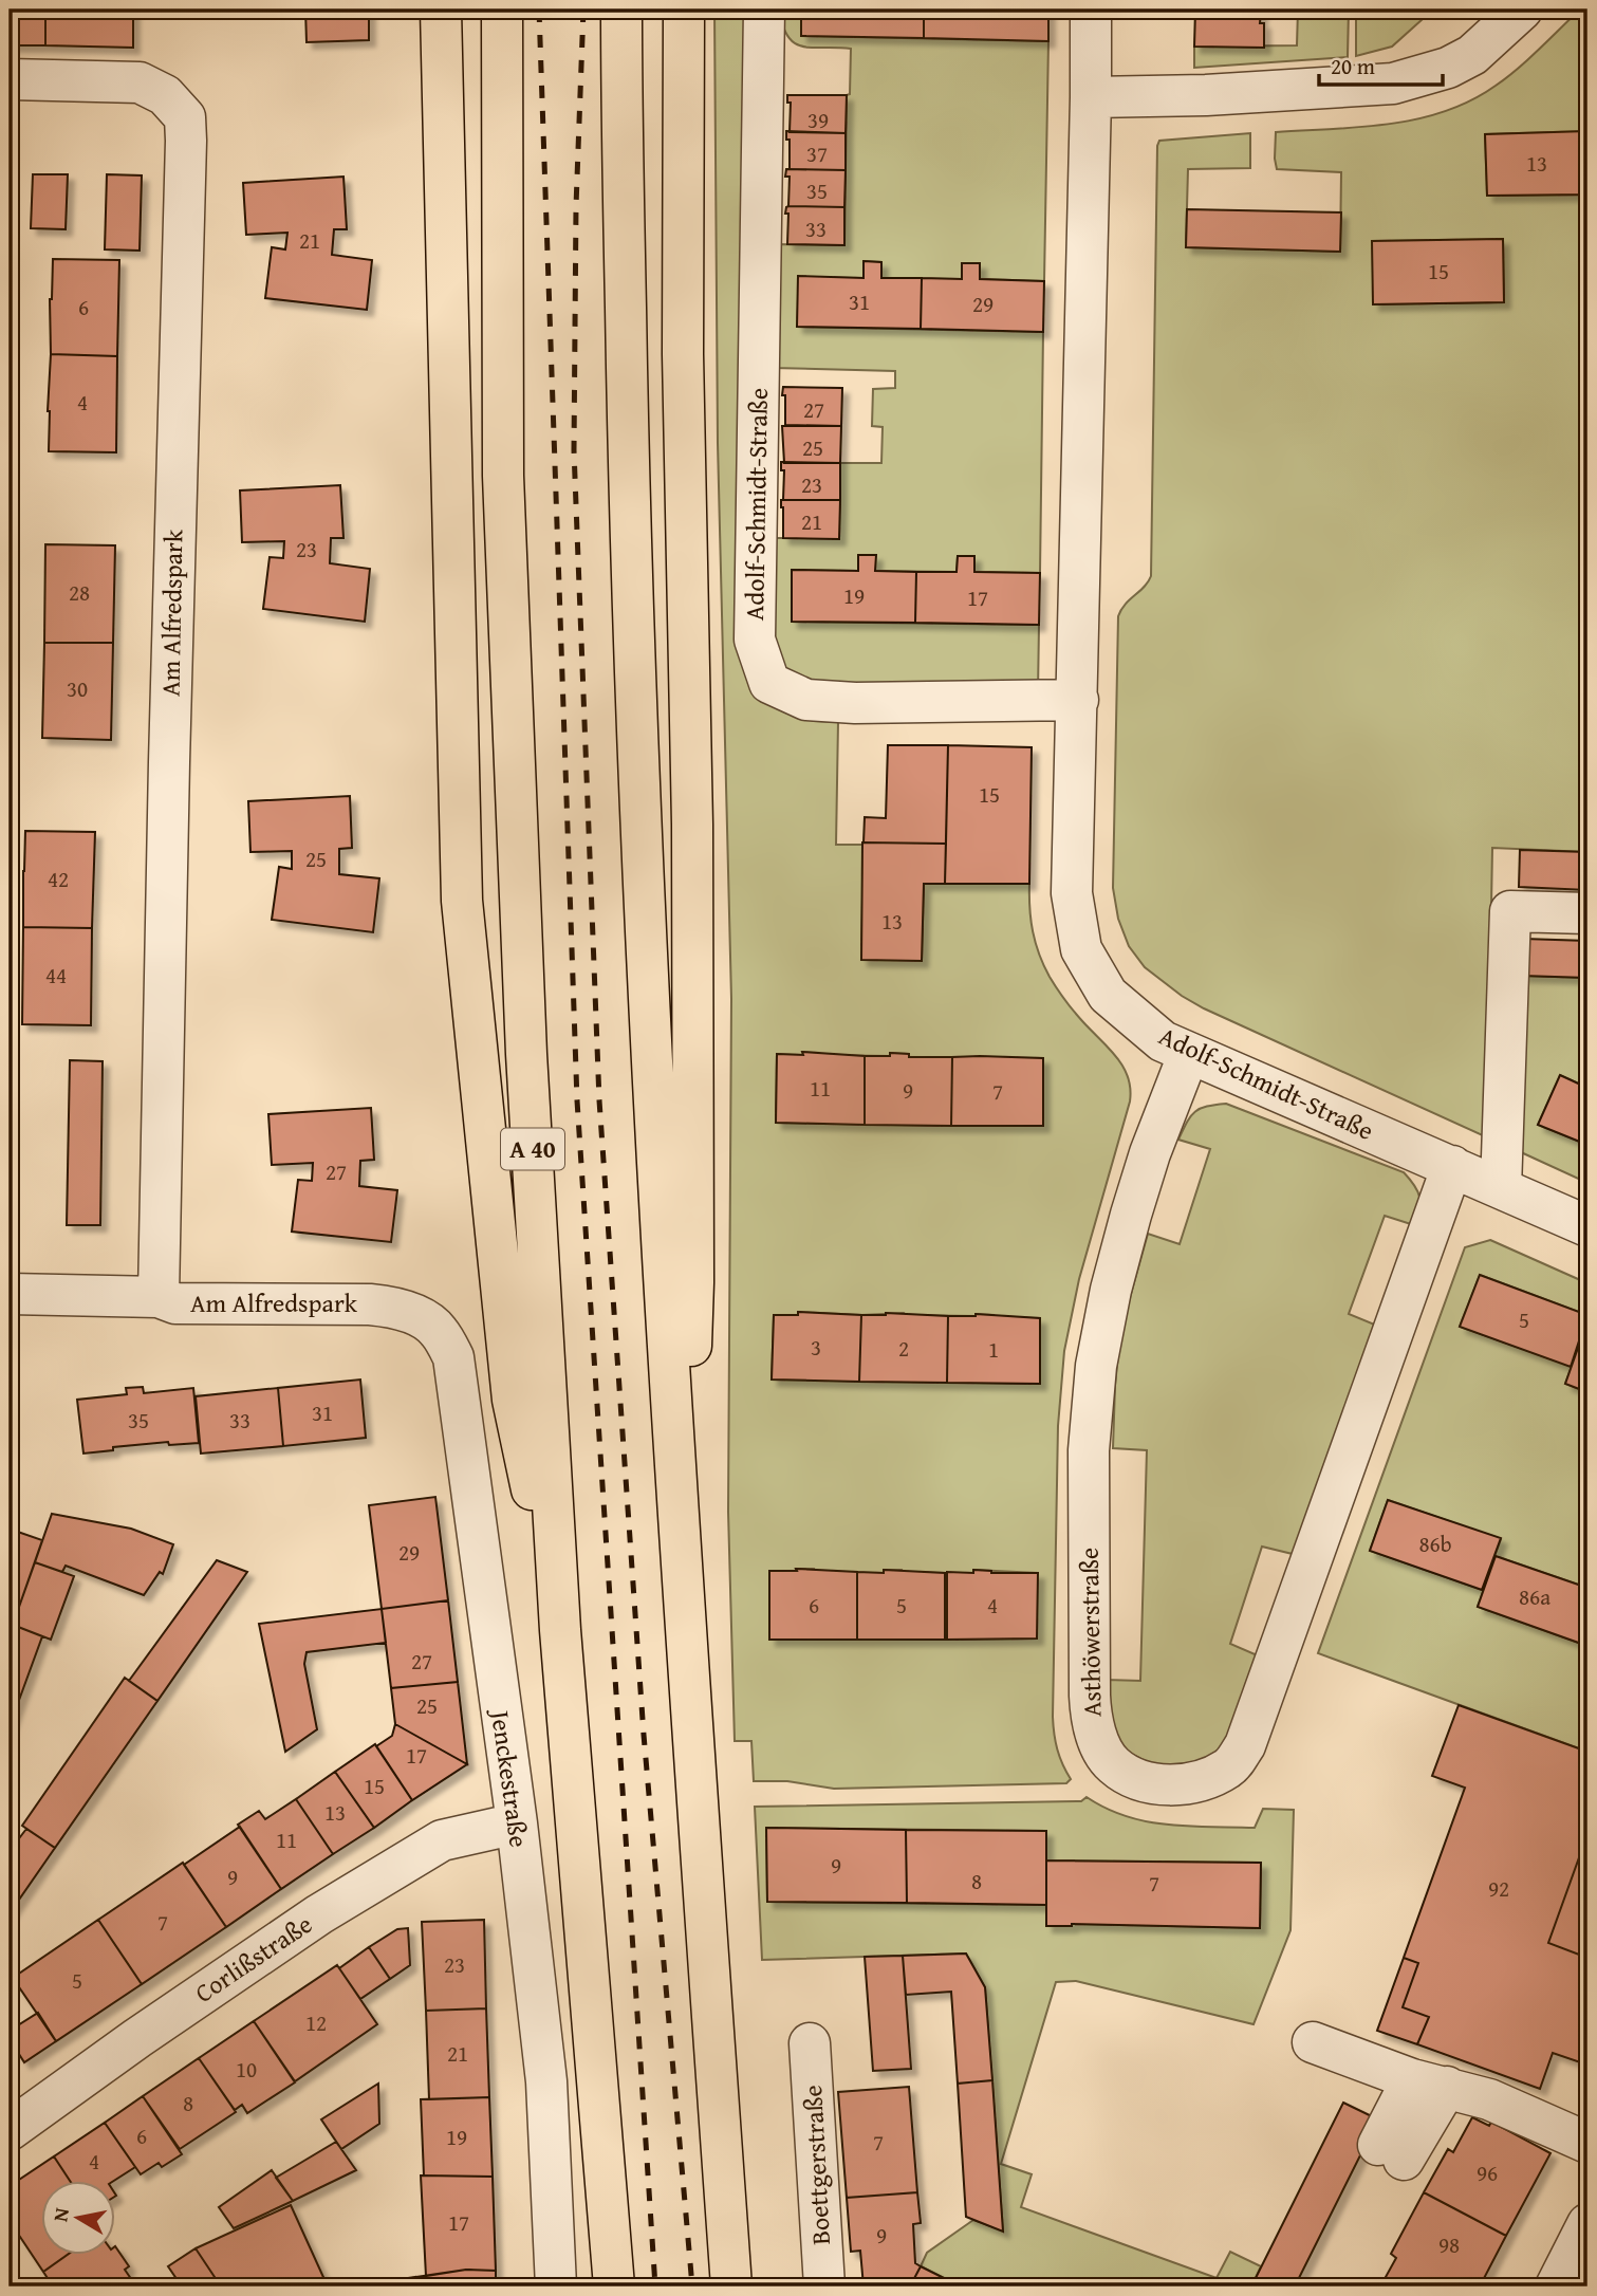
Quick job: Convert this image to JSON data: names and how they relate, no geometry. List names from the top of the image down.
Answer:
{
  "streets": {
    "highway": ["A 40"],
    "street": [
      "Adolf-Schmidt-Straße",
      "Am Alfredspark",
      "Asthöwerstraße",
      "Jenckestraße",
      "Corlißstraße",
      "Boettgerstraße"
    ]
  },
  "crossings": [
    ["Adolf-Schmidt-Straße", "Asthöwerstraße"],
    ["Am Alfredspark", "Jenckestraße"],
    ["Jenckestraße", "Corlißstraße"]
  ],
  "house_numbers": [
    "39",
    "37",
    "13",
    "35",
    "33",
    "21",
    "15",
    "31",
    "29",
    "6",
    "4",
    "27",
    "25",
    "23",
    "21",
    "23",
    "28",
    "19",
    "17",
    "30",
    "15",
    "25",
    "42",
    "13",
    "44",
    "11",
    "9",
    "7",
    "27",
    "5",
    "3",
    "2",
    "1",
    "31",
    "35",
    "33",
    "86b",
    "29",
    "86a",
    "6",
    "5",
    "4",
    "27",
    "25",
    "17",
    "15",
    "13",
    "11",
    "9",
    "9",
    "8",
    "7",
    "92",
    "7",
    "23",
    "5",
    "12",
    "21",
    "10",
    "8",
    "6",
    "19",
    "7",
    "4",
    "96",
    "17",
    "9",
    "98"
  ],
  "scale_bar": "20 m",
  "north": "left"
}
